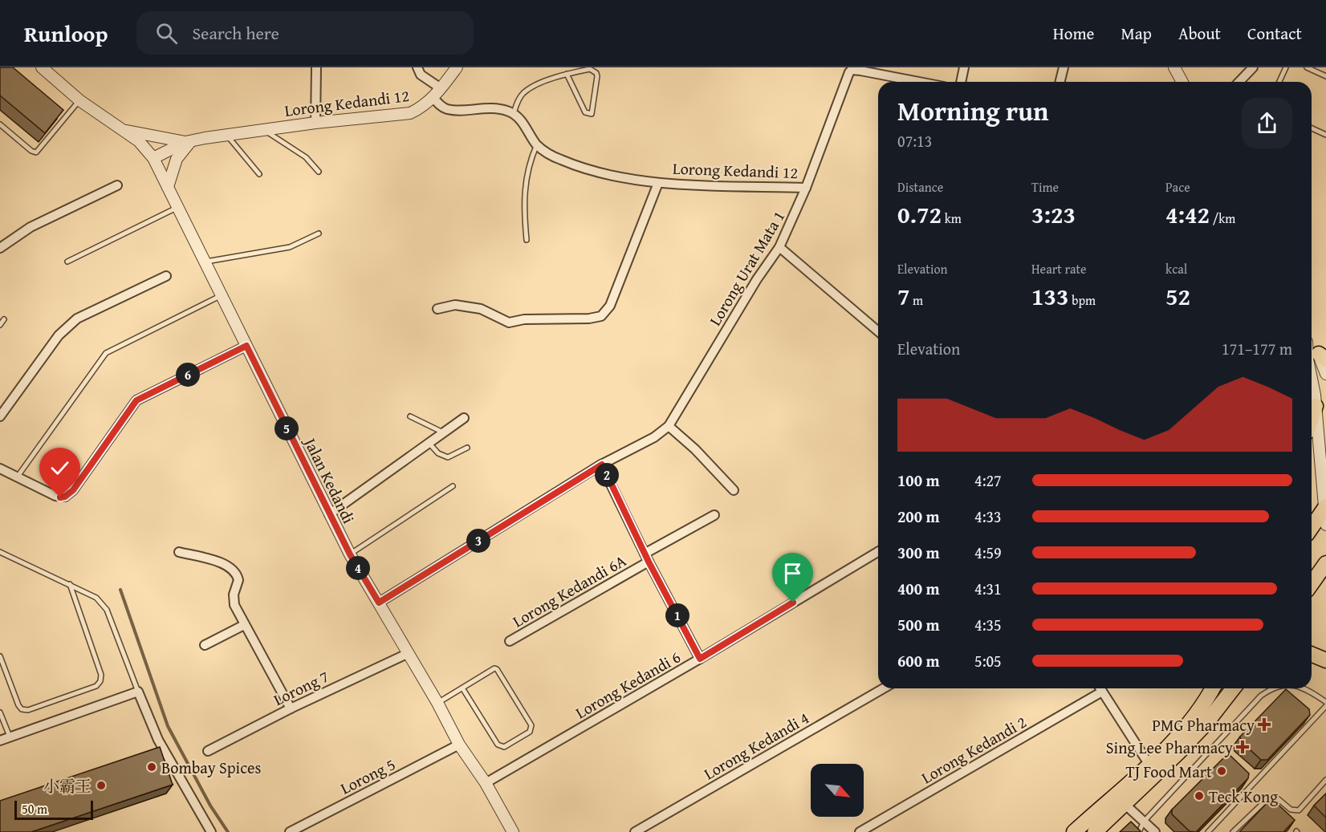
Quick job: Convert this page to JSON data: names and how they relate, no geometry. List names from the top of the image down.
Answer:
{
  "streets": {
    "street": [
      "Lorong Kedandi 12",
      "Lorong Urat Mata 1",
      "Jalan Kedandi",
      "Lorong Kedandi 6A",
      "Lorong Kedandi 6",
      "Lorong 7",
      "Lorong Kedandi 4",
      "Lorong Kedandi 2",
      "Lorong 5"
    ]
  },
  "crossings": [
    ["Lorong Kedandi 12", "Lorong Urat Mata 1"],
    ["Lorong Kedandi 12", "Jalan Kedandi"],
    ["Jalan Kedandi", "Lorong Kedandi 6"],
    ["Jalan Kedandi", "Lorong 7"],
    ["Jalan Kedandi", "Lorong 5"],
    ["Lorong Kedandi 6A", "Lorong Kedandi 6"]
  ],
  "places": {
    "health": ["PMG Pharmacy", "Sing Lee Pharmacy"],
    "other": [
      "Bombay Spices",
      "TJ Food Mart",
      "小霸王",
      "Teck Kong"
    ]
  },
  "scale_bar": "50 m",
  "north": "bottom right",
  "page": {
    "header": "Runloop",
    "search": "Search here",
    "nav": [
      "Home",
      "Map",
      "About",
      "Contact"
    ],
    "heading": ["Morning run", "07:13"],
    "stats": [
      ["Distance", "0.72 km"],
      ["Time", "3:23"],
      ["Pace", "4:42 /km"],
      ["Elevation", "7 m"],
      ["Heart rate", "133 bpm"],
      ["kcal", "52"]
    ],
    "chart": ["Elevation", "171–177 m"],
    "pins": [
      "6",
      "5",
      "2",
      "3",
      "4",
      "1"
    ],
    "list": [
      {
        "name": "100 m",
        "note": "4:27"
      },
      {
        "name": "200 m",
        "note": "4:33"
      },
      {
        "name": "300 m",
        "note": "4:59"
      },
      {
        "name": "400 m",
        "note": "4:31"
      },
      {
        "name": "500 m",
        "note": "4:35"
      },
      {
        "name": "600 m",
        "note": "5:05"
      }
    ],
    "scale": "50 m"
  }
}
